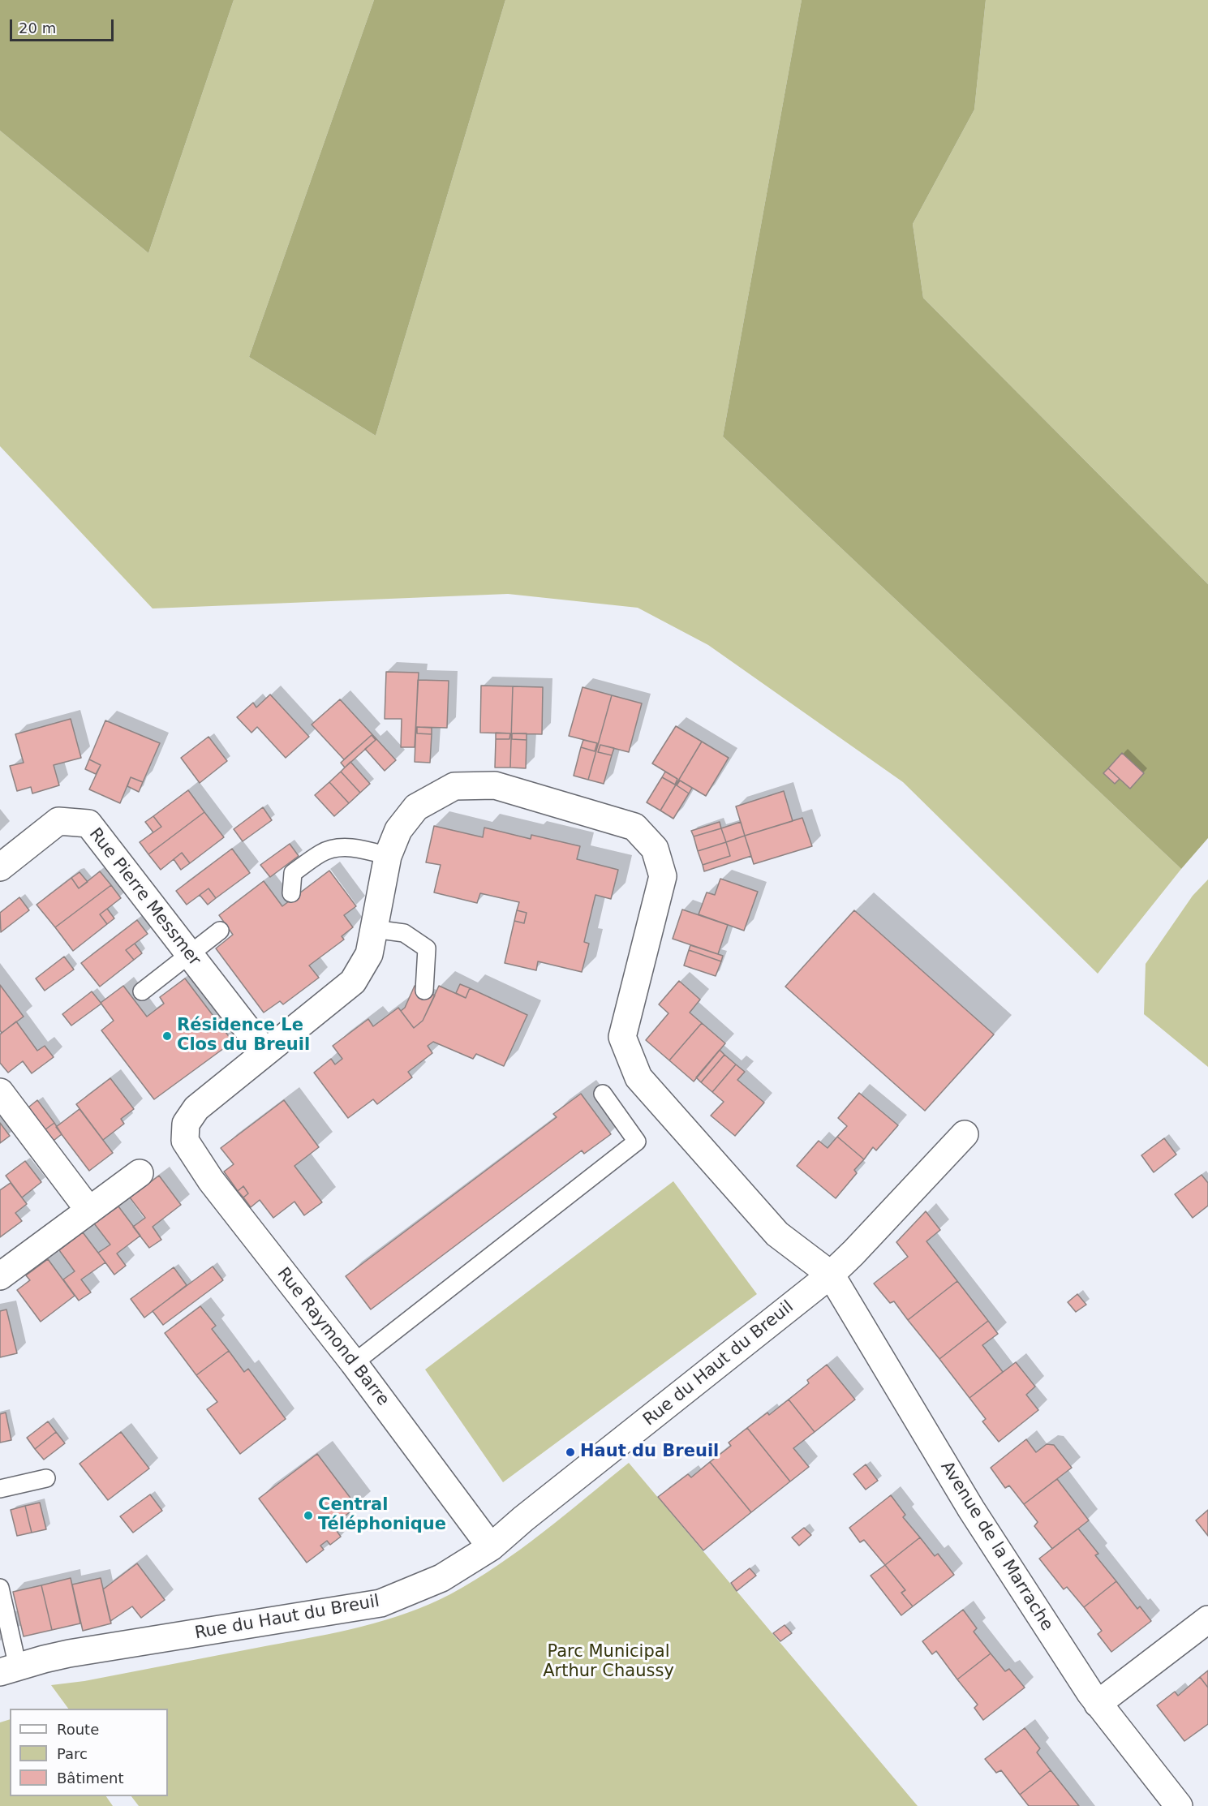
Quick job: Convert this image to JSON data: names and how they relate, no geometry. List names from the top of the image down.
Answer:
{
  "streets": {
    "street": [
      "Rue Pierre Messmer",
      "Rue Raymond Barre",
      "Rue du Haut du Breuil",
      "Avenue de la Marrache"
    ]
  },
  "crossings": [
    ["Rue Pierre Messmer", "Rue Raymond Barre"],
    ["Rue Raymond Barre", "Rue du Haut du Breuil"],
    ["Rue du Haut du Breuil", "Avenue de la Marrache"]
  ],
  "parks": ["Parc Municipal Arthur Chaussy"],
  "places": ["Résidence Le Clos du Breuil", "Haut du Breuil", "Central Téléphonique"],
  "legend": ["Route", "Parc", "Bâtiment"],
  "scale_bar": "20 m"
}
